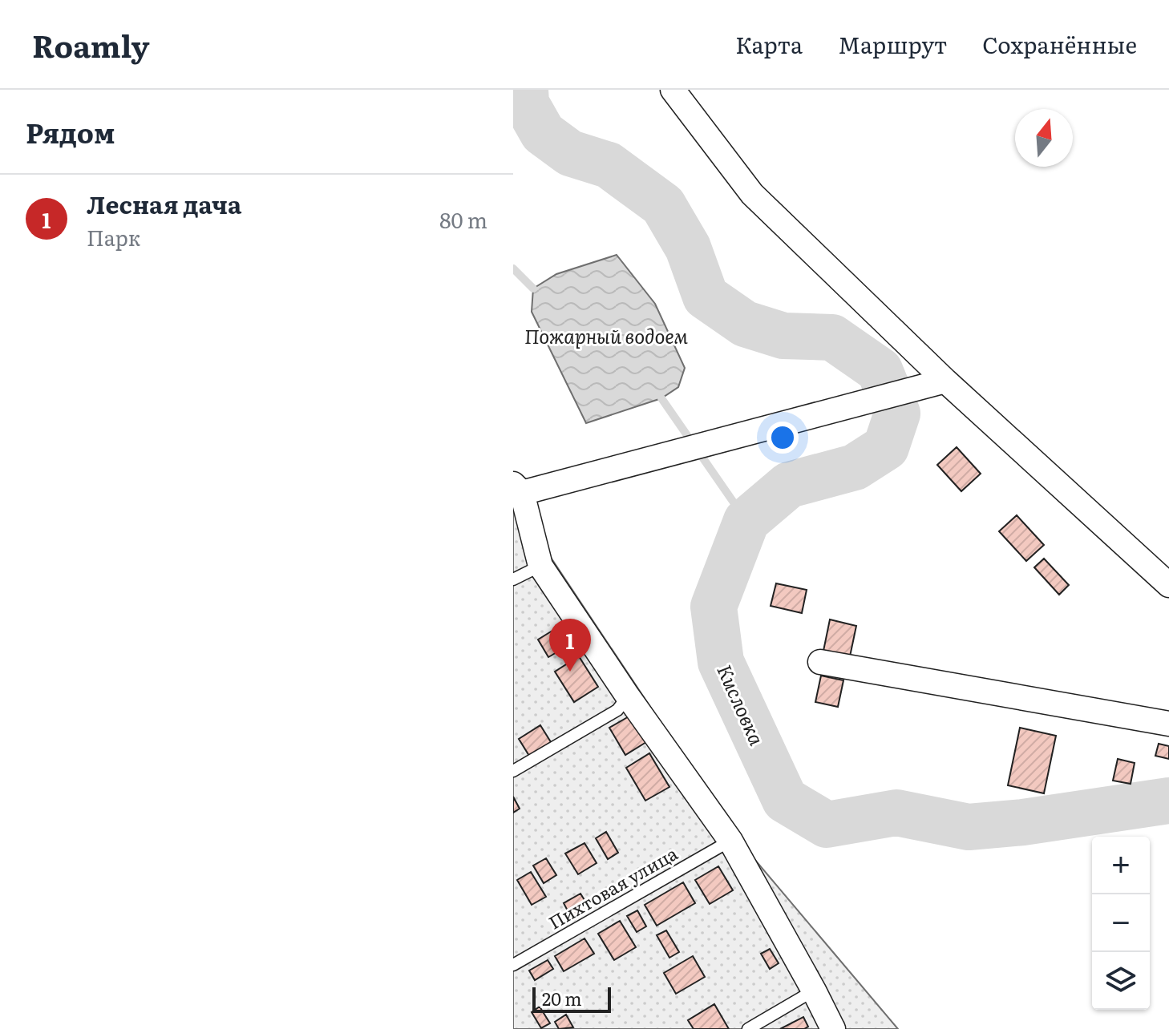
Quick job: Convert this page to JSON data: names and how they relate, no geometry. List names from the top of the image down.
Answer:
{
  "streets": {
    "lane": ["Пихтовая улица"]
  },
  "water": ["Пожарный водоем", "Кисловка"],
  "scale_bar": "20 m",
  "north": "top",
  "page": {
    "header": "Roamly",
    "nav": ["Карта", "Маршрут", "Сохранённые"],
    "heading": "Рядом",
    "list": [
      {
        "mark": "1",
        "name": "Лесная дача",
        "note": "Парк",
        "value": "80 m"
      }
    ],
    "pins": "1",
    "map_buttons": ["+", "−"],
    "scale": "20 m"
  }
}
